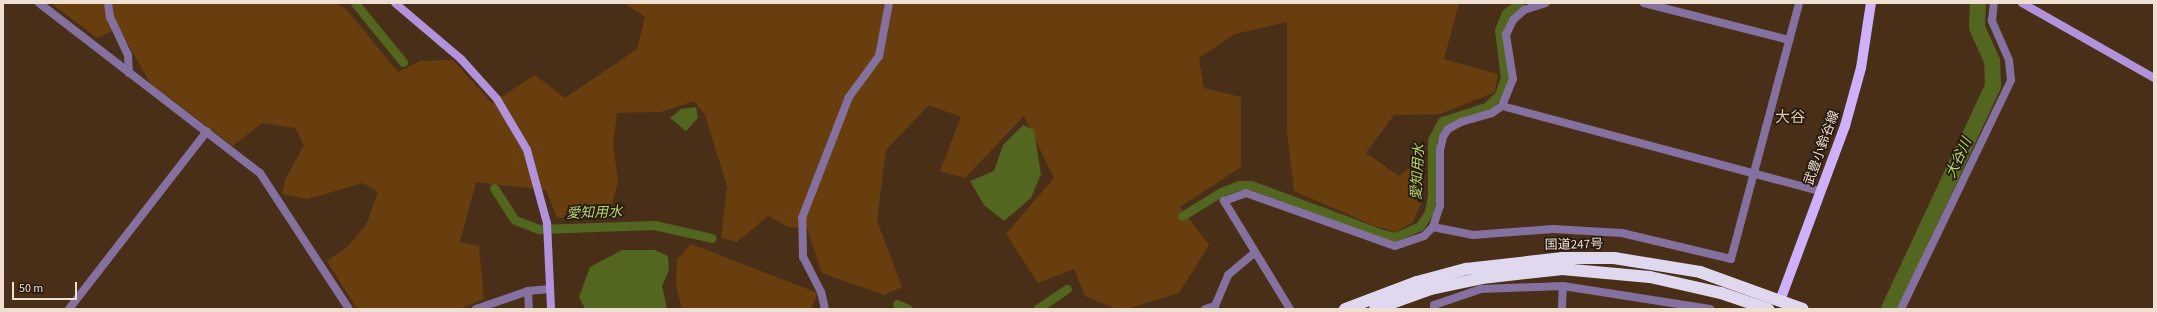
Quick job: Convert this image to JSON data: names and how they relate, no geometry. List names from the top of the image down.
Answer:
{
  "streets": {
    "highway": ["国道247号"],
    "main road": ["武豊小鈴谷線"]
  },
  "crossings": [
    ["武豊小鈴谷線", "国道247号"]
  ],
  "districts": ["大谷"],
  "water": ["大谷川", "愛知用水"],
  "scale_bar": "50 m"
}
